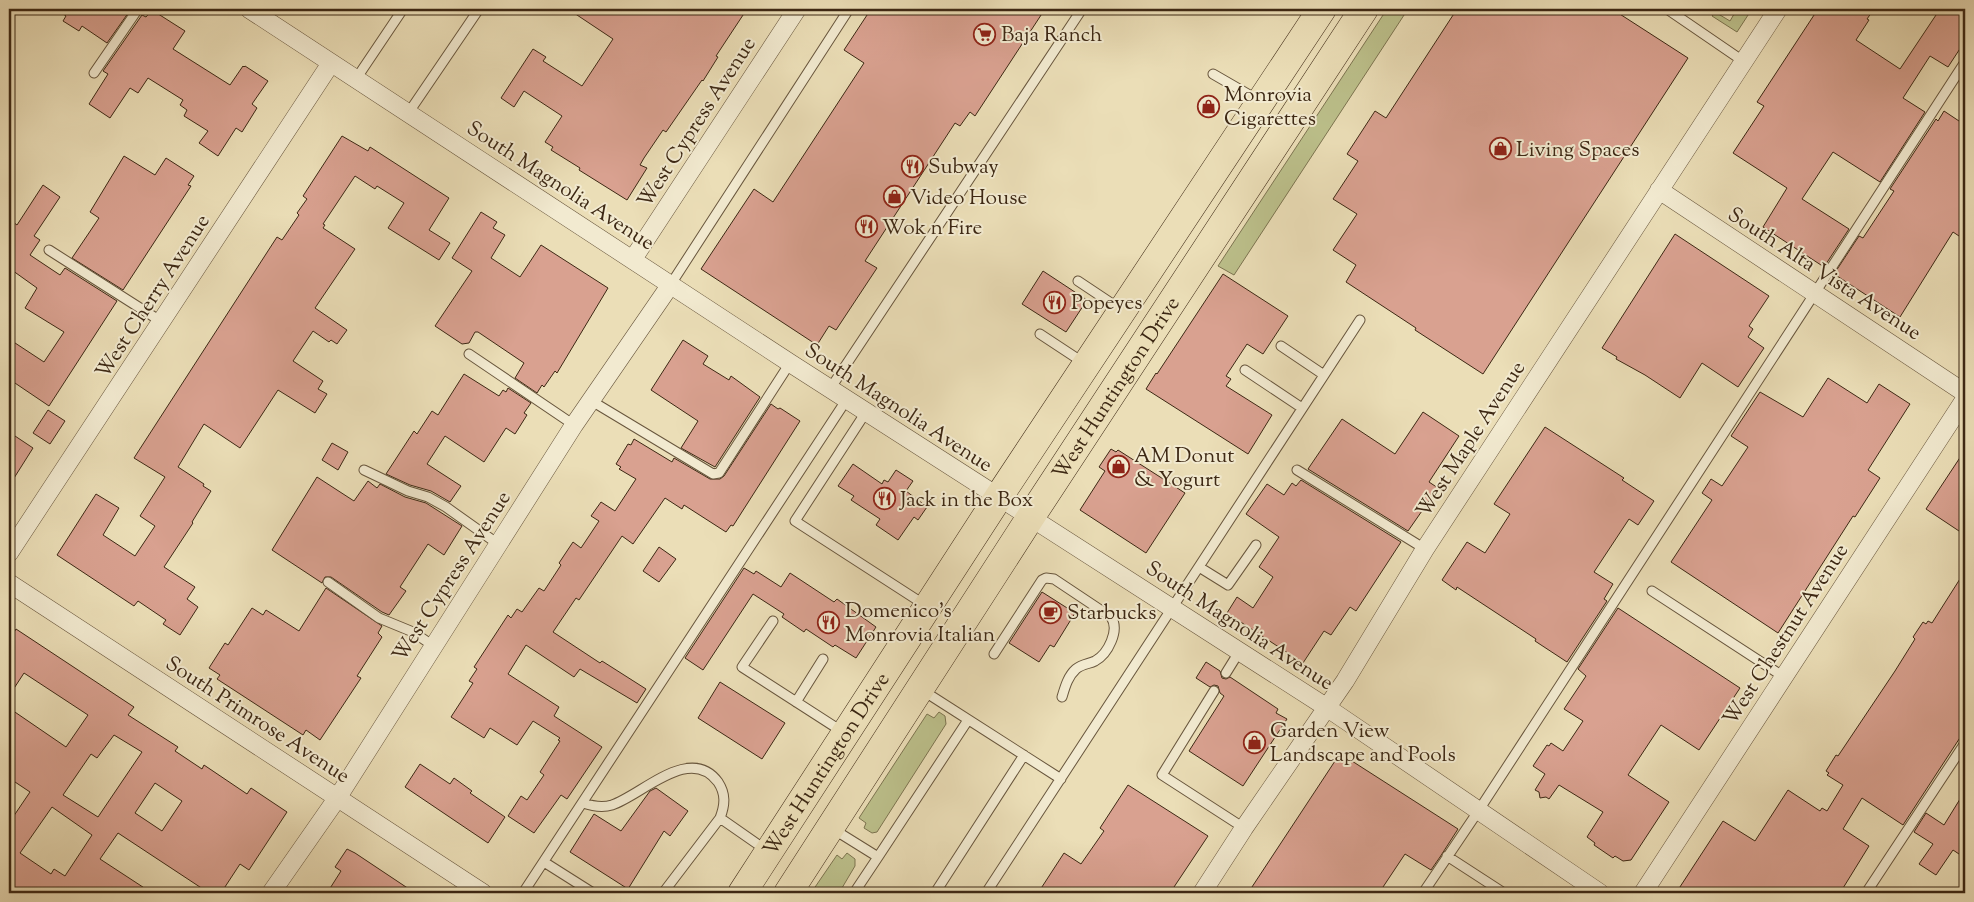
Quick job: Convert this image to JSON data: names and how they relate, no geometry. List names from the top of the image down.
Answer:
{
  "streets": {
    "main road": ["West Huntington Drive"],
    "street": [
      "West Cypress Avenue",
      "South Magnolia Avenue",
      "South Alta Vista Avenue",
      "West Cherry Avenue",
      "West Maple Avenue",
      "West Chestnut Avenue",
      "South Primrose Avenue"
    ]
  },
  "crossings": [
    ["West Cypress Avenue", "South Magnolia Avenue"],
    ["West Cypress Avenue", "South Primrose Avenue"],
    ["South Magnolia Avenue", "West Cherry Avenue"],
    ["South Magnolia Avenue", "West Huntington Drive"],
    ["South Magnolia Avenue", "West Maple Avenue"],
    ["South Alta Vista Avenue", "West Maple Avenue"]
  ],
  "places": {
    "supermarket": ["Baja Ranch"],
    "shop": [
      "Monrovia Cigarettes",
      "Living Spaces",
      "Video House",
      "AM Donut & Yogurt",
      "Garden View Landscape and Pools"
    ],
    "restaurant": [
      "Subway",
      "Wok n Fire",
      "Popeyes",
      "Jack in the Box",
      "Domenico's Monrovia Italian"
    ],
    "cafe": ["Starbucks"]
  }
}
